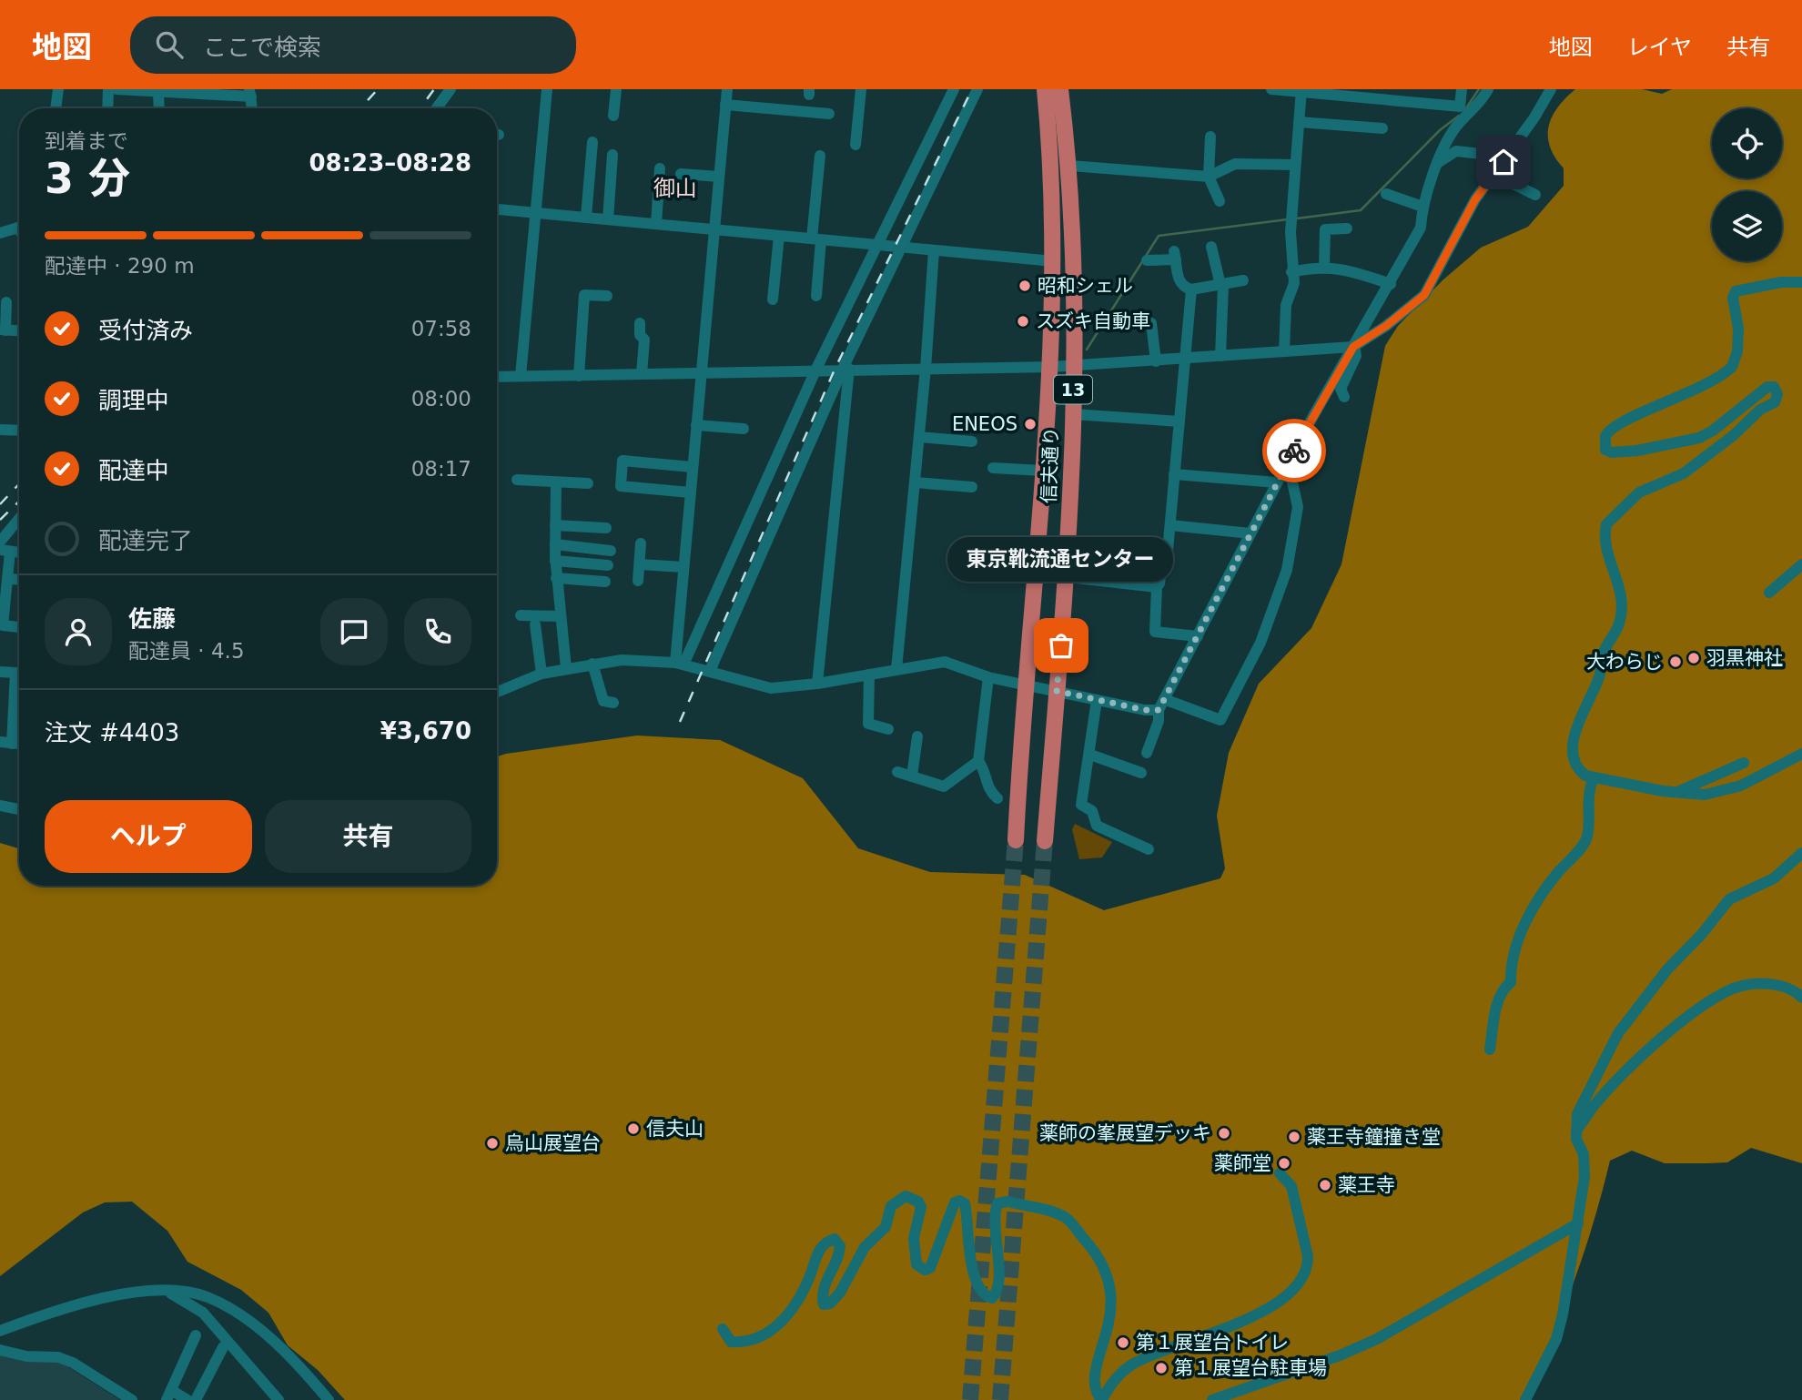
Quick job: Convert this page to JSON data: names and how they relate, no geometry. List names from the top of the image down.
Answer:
{
  "streets": {
    "highway": ["13", "信夫通り"]
  },
  "districts": ["御山"],
  "places": [
    "昭和シェル",
    "スズキ自動車",
    "ENEOS",
    "東京靴流通センター",
    "羽黒神社",
    "大わらじ",
    "信夫山",
    "薬師の峯展望デッキ",
    "薬王寺鐘撞き堂",
    "烏山展望台",
    "薬師堂",
    "薬王寺",
    "第１展望台トイレ",
    "第１展望台駐車場"
  ],
  "page": {
    "header": "地図",
    "search": "ここで検索",
    "nav": ["地図", "レイヤ", "共有"],
    "heading": ["3 分", "到着まで", "08:23–08:28"],
    "panel": [
      "佐藤",
      "配達員 · 4.5",
      "注文 #4403",
      "¥3,670"
    ],
    "bar": "配達中 · 290 m",
    "list": [
      ["受付済み", "07:58"],
      ["調理中", "08:00"],
      ["配達中", "08:17"],
      "配達完了"
    ],
    "bubble": "東京靴流通センター",
    "buttons": ["ヘルプ", "共有"]
  }
}
